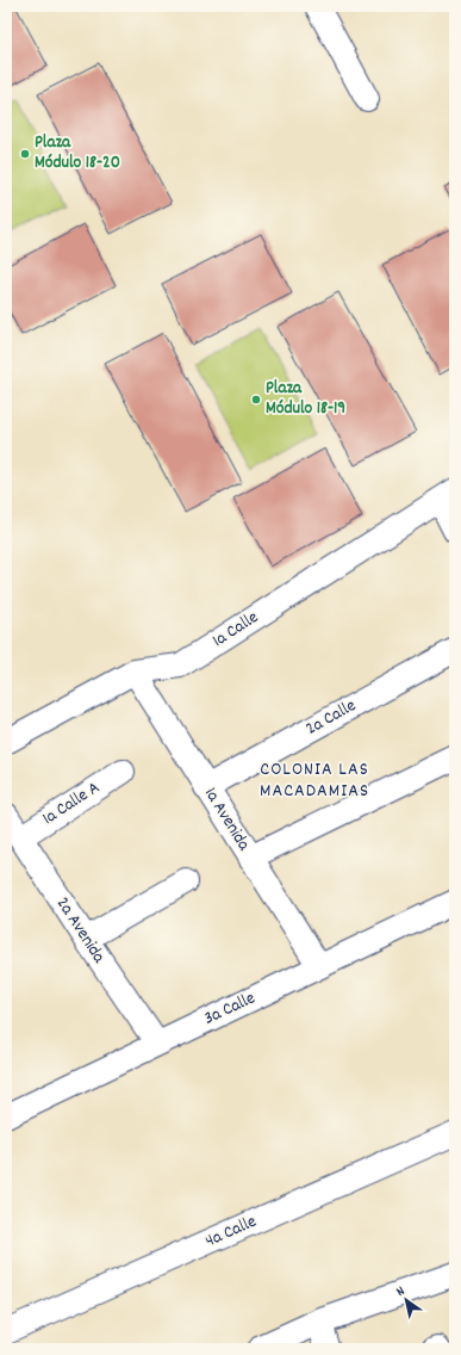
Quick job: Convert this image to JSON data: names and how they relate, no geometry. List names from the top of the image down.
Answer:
{
  "streets": {
    "street": [
      "1a Calle",
      "2a Calle",
      "1a Calle A",
      "1a Avenida",
      "2a Avenida",
      "3a Calle",
      "4a Calle"
    ]
  },
  "crossings": [
    ["1a Calle", "1a Avenida"],
    ["2a Calle", "1a Avenida"],
    ["1a Calle A", "2a Avenida"],
    ["1a Avenida", "3a Calle"],
    ["2a Avenida", "3a Calle"]
  ],
  "districts": ["COLONIA LAS MACADAMIAS"],
  "places": ["Plaza Módulo 18-20", "Plaza Módulo 18-19"],
  "north": "top left"
}
